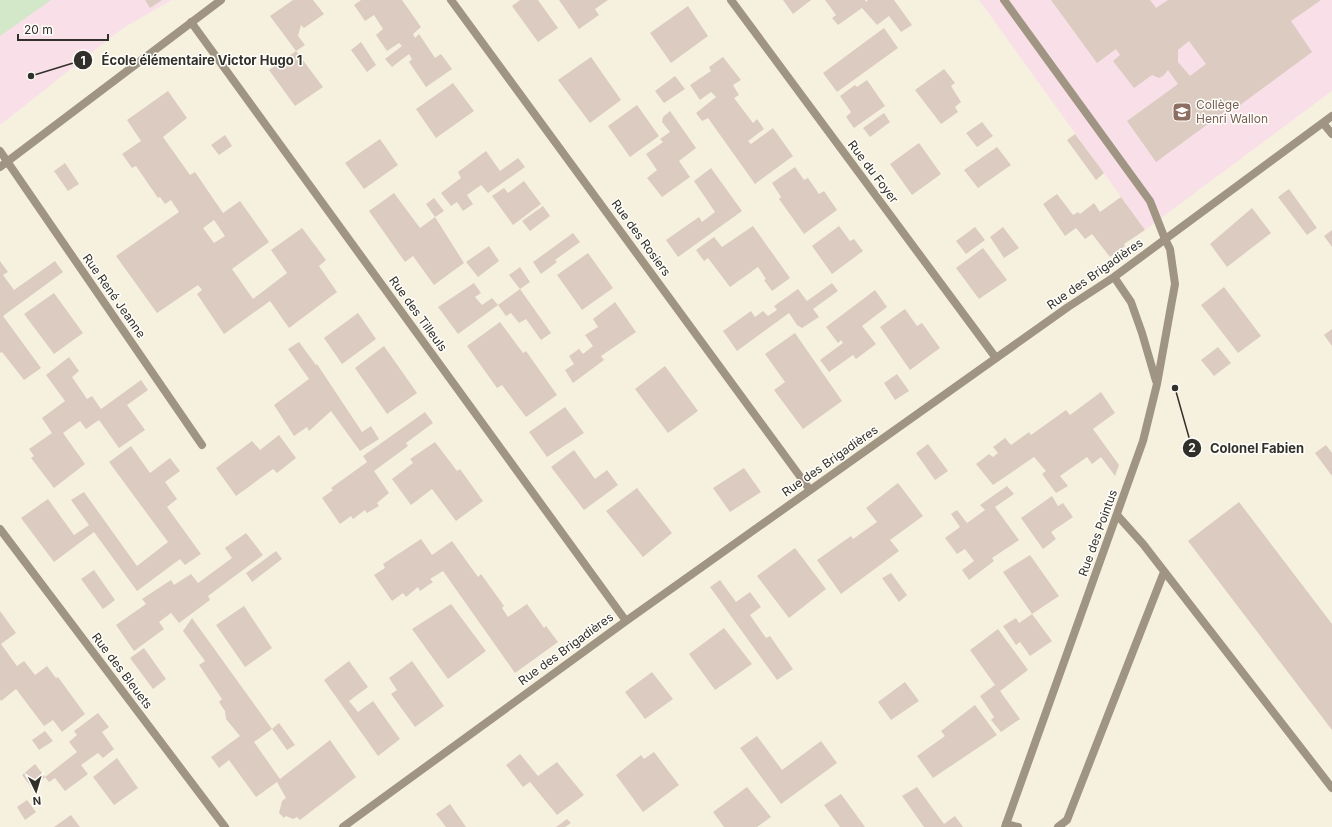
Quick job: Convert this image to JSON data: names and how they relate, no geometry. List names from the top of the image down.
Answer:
{
  "streets": {
    "street": [
      "Rue du Foyer",
      "Rue des Rosiers",
      "Rue des Brigadières",
      "Rue René Jeanne",
      "Rue des Tilleuls",
      "Rue des Pointus",
      "Rue des Bleuets"
    ]
  },
  "crossings": [
    ["Rue du Foyer", "Rue des Brigadières"],
    ["Rue des Rosiers", "Rue des Brigadières"],
    ["Rue des Brigadières", "Rue des Tilleuls"],
    ["Rue des Brigadières", "Rue des Pointus"]
  ],
  "places": {
    "other": ["École élémentaire Victor Hugo 1", "Colonel Fabien"],
    "school or university": ["Collège Henri Wallon"]
  },
  "scale_bar": "20 m",
  "north": "bottom"
}
